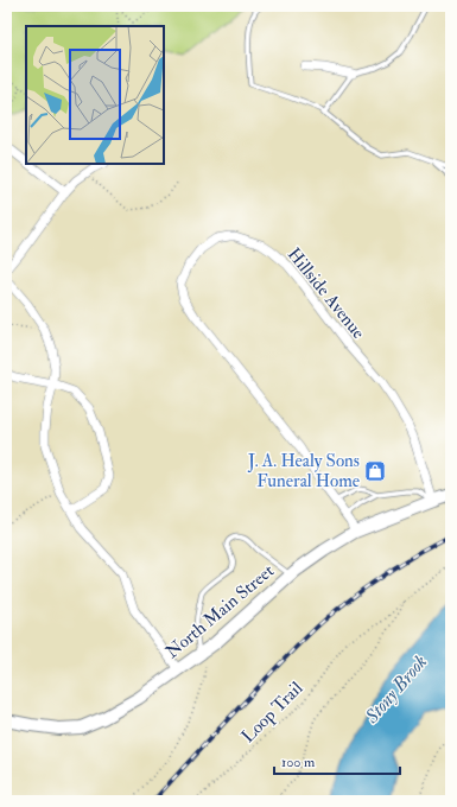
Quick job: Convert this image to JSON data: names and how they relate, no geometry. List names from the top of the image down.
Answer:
{
  "streets": {
    "main road": ["North Main Street"],
    "street": ["Hillside Avenue"],
    "path": ["Loop Trail"]
  },
  "crossings": [
    ["Hillside Avenue", "North Main Street"]
  ],
  "water": ["Stony Brook"],
  "places": {
    "shop": ["J. A. Healy Sons Funeral Home"]
  },
  "scale_bar": "100 m"
}
